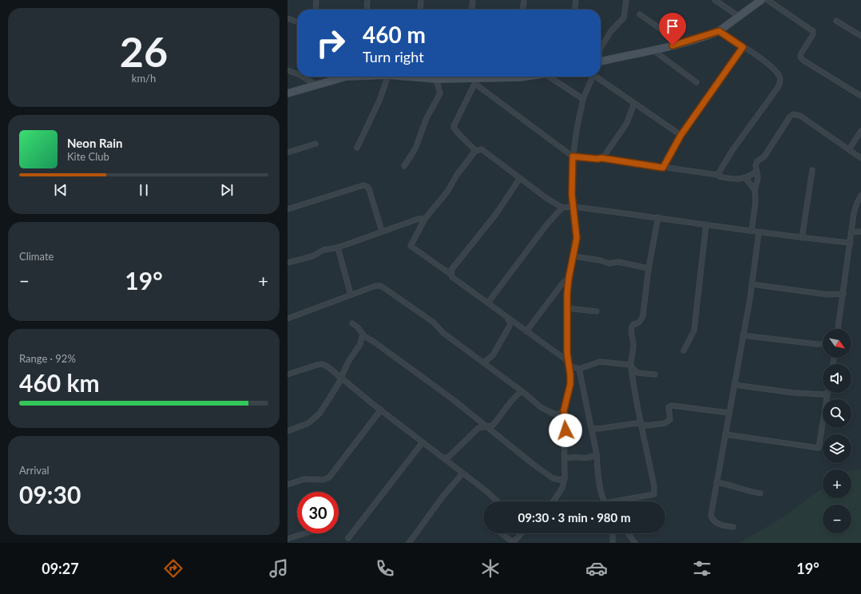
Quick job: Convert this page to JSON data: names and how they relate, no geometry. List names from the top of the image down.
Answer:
{
  "north": "bottom right",
  "page": {
    "tile": [
      ["26", "km/h"],
      "Climate",
      ["Range · 92%", "460 km"],
      ["Arrival", "09:30"]
    ],
    "turn": ["460 m", "Turn right"],
    "song": ["Neon Rain", "Kite Club"],
    "heat": ["−", "19°", "+"],
    "map_buttons": ["+", "−"],
    "limit": "30",
    "trip": "09:30 · 3 min · 980 m",
    "tabs": ["09:27", "19°"]
  }
}
